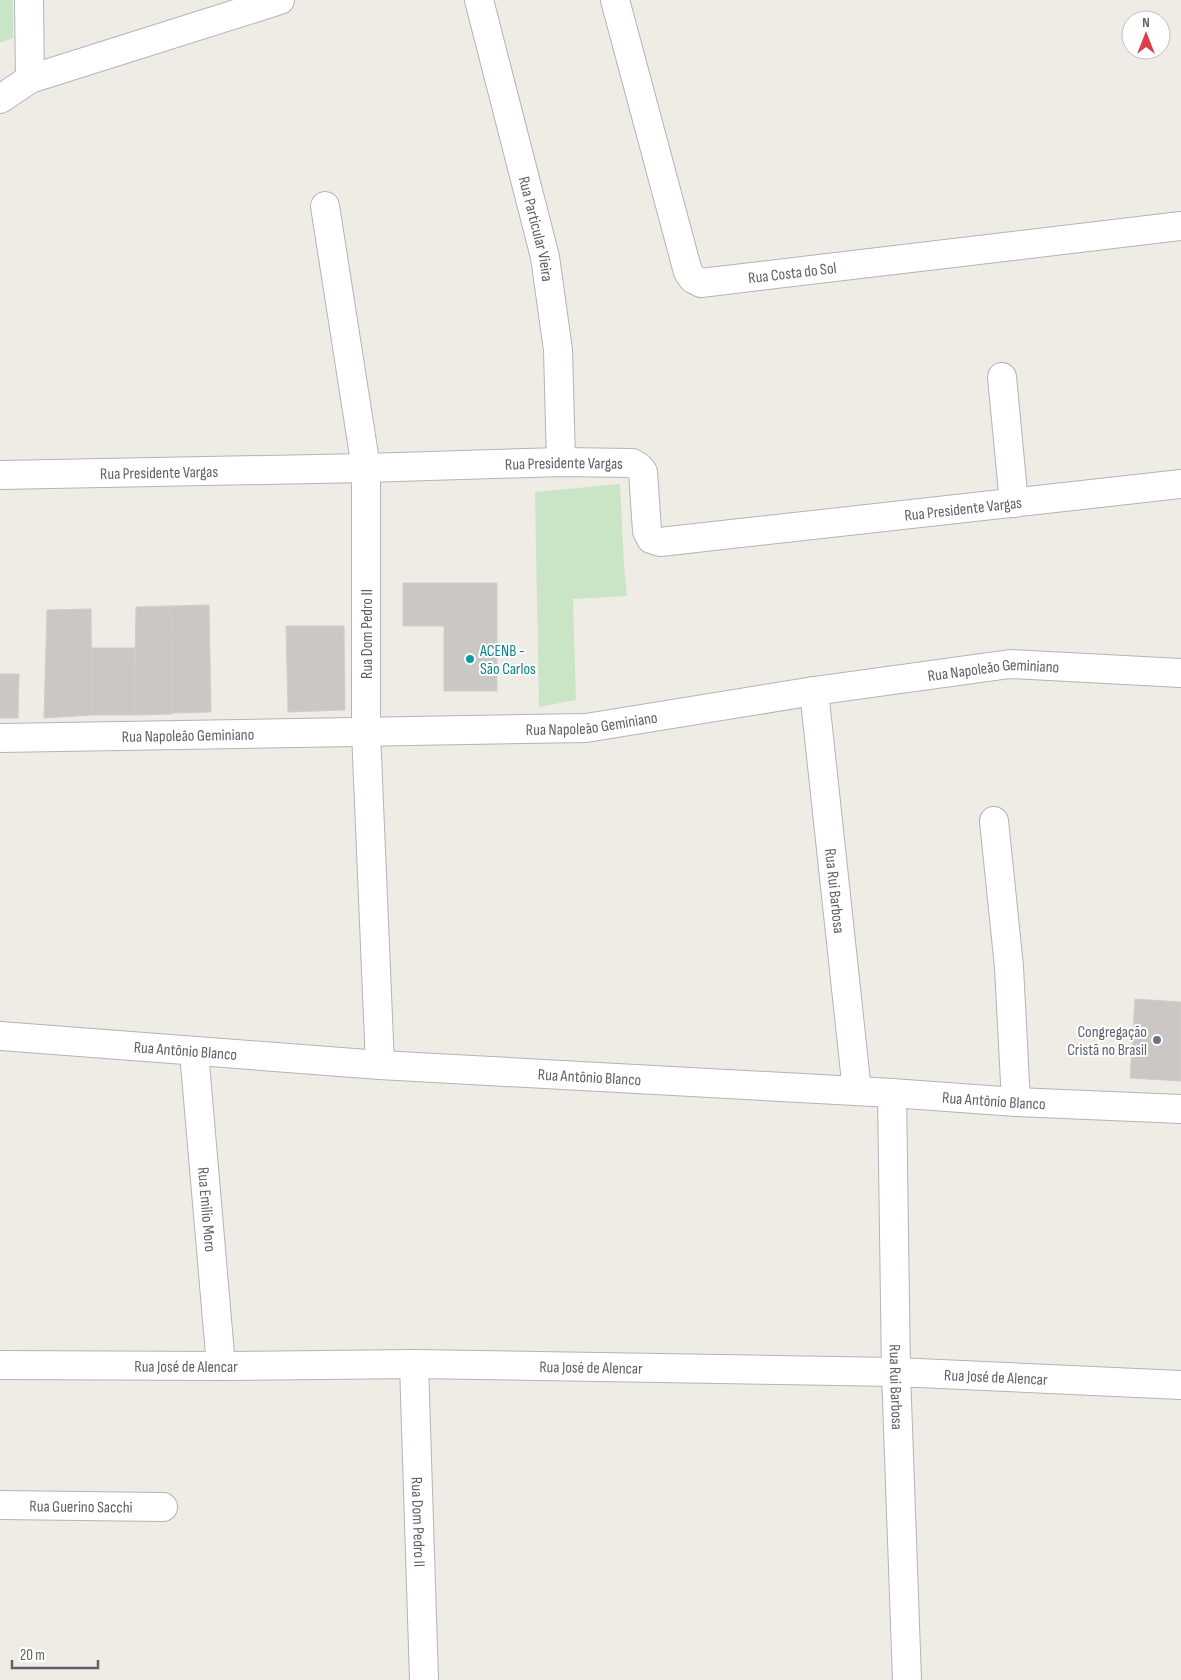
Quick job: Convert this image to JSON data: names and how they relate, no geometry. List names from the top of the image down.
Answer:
{
  "streets": {
    "street": [
      "Rua Particular Vieira",
      "Rua Costa do Sol",
      "Rua Presidente Vargas",
      "Rua Dom Pedro II",
      "Rua Napoleão Geminiano",
      "Rua Rui Barbosa",
      "Rua Antônio Blanco",
      "Rua Emilio Moro",
      "Rua José de Alencar",
      "Rua Guerino Sacchi"
    ]
  },
  "crossings": [
    ["Rua Particular Vieira", "Rua Presidente Vargas"],
    ["Rua Presidente Vargas", "Rua Dom Pedro II"],
    ["Rua Dom Pedro II", "Rua Napoleão Geminiano"],
    ["Rua Dom Pedro II", "Rua Antônio Blanco"],
    ["Rua Dom Pedro II", "Rua José de Alencar"],
    ["Rua Napoleão Geminiano", "Rua Rui Barbosa"],
    ["Rua Rui Barbosa", "Rua Antônio Blanco"],
    ["Rua Rui Barbosa", "Rua José de Alencar"],
    ["Rua Antônio Blanco", "Rua Emilio Moro"],
    ["Rua Emilio Moro", "Rua José de Alencar"]
  ],
  "places": ["ACENB - São Carlos", "Congregação Cristã no Brasil"],
  "scale_bar": "20 m",
  "north": "top"
}
